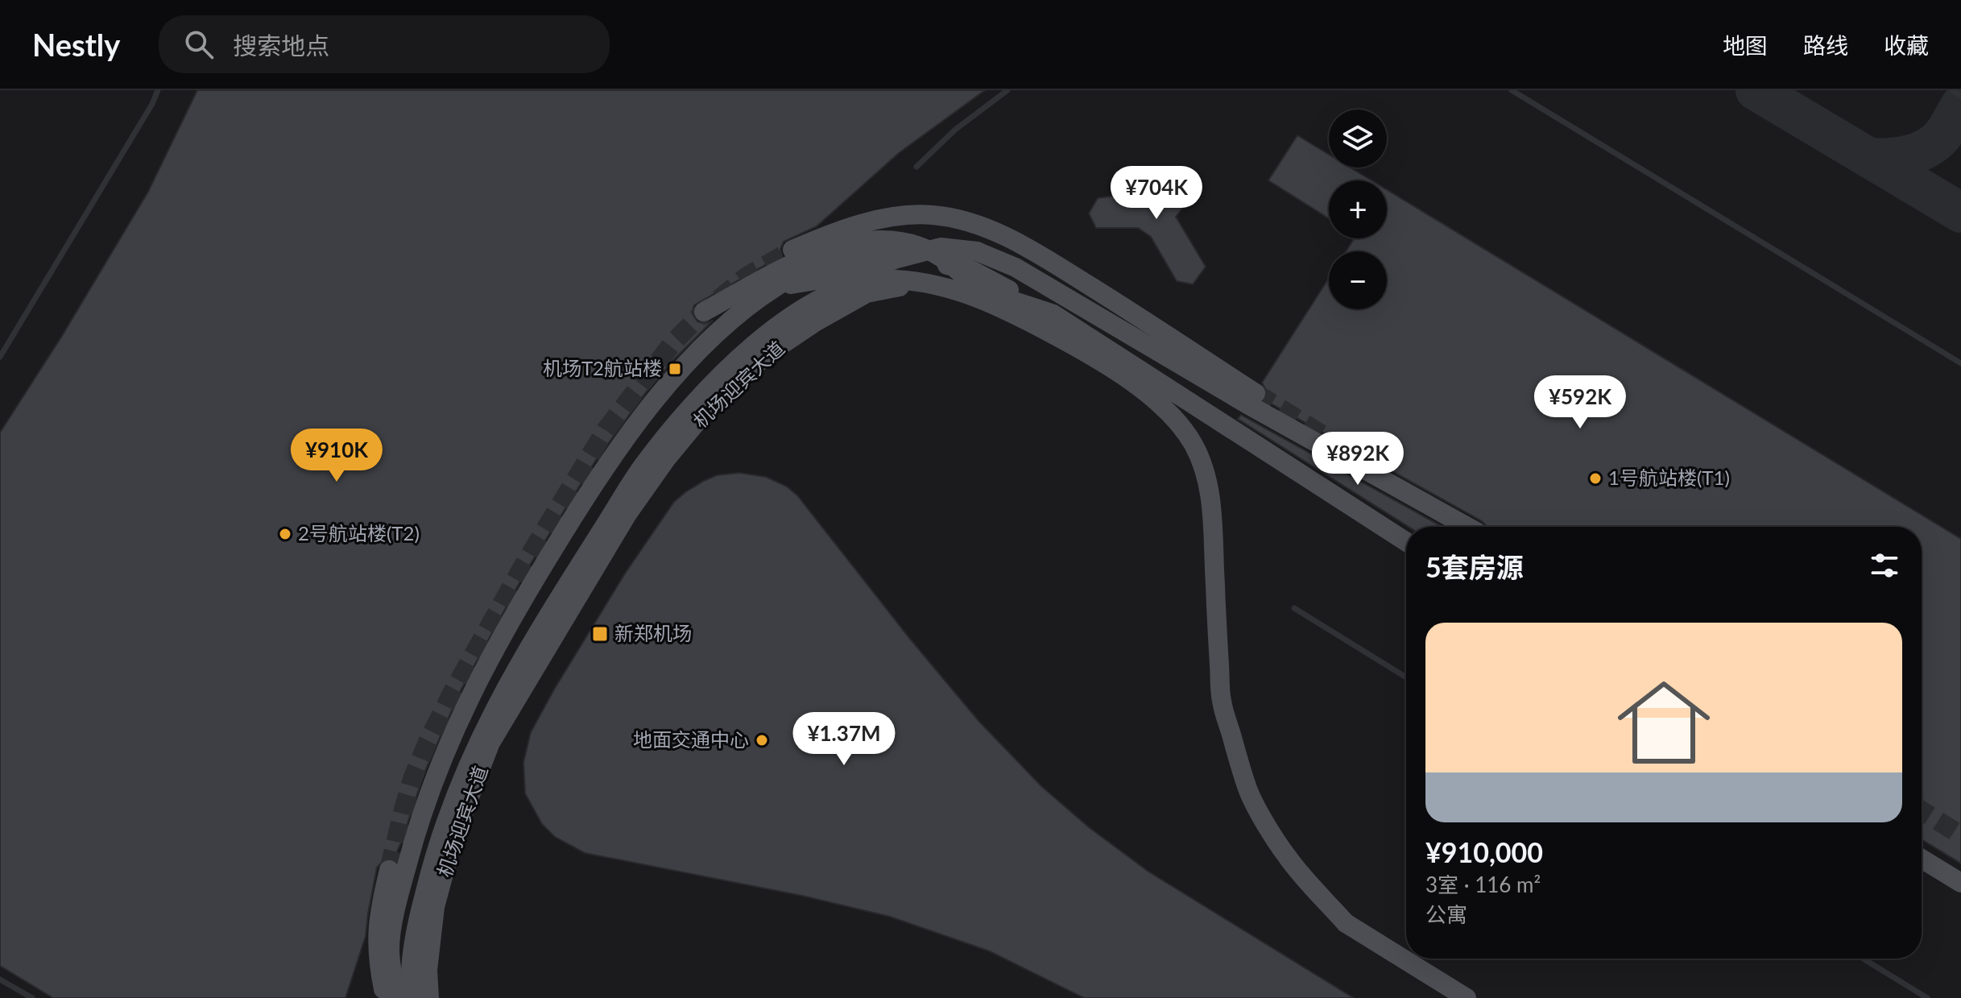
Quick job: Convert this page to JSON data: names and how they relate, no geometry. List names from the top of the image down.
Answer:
{
  "streets": {
    "main road": ["机场迎宾大道"]
  },
  "places": {
    "transit": ["机场T2航站楼", "新郑机场"],
    "other": ["1号航站楼(T1)", "2号航站楼(T2)", "地面交通中心"]
  },
  "page": {
    "header": "Nestly",
    "search": "搜索地点",
    "nav": ["地图", "路线", "收藏"],
    "map_buttons": ["+", "−"],
    "price": [
      "¥704K",
      "¥592K",
      "¥910K",
      "¥892K",
      "¥1.37M"
    ],
    "heading": "5套房源",
    "list": [
      {
        "name": "¥910,000",
        "note": "3室 · 116 m² · 公寓"
      }
    ]
  }
}
